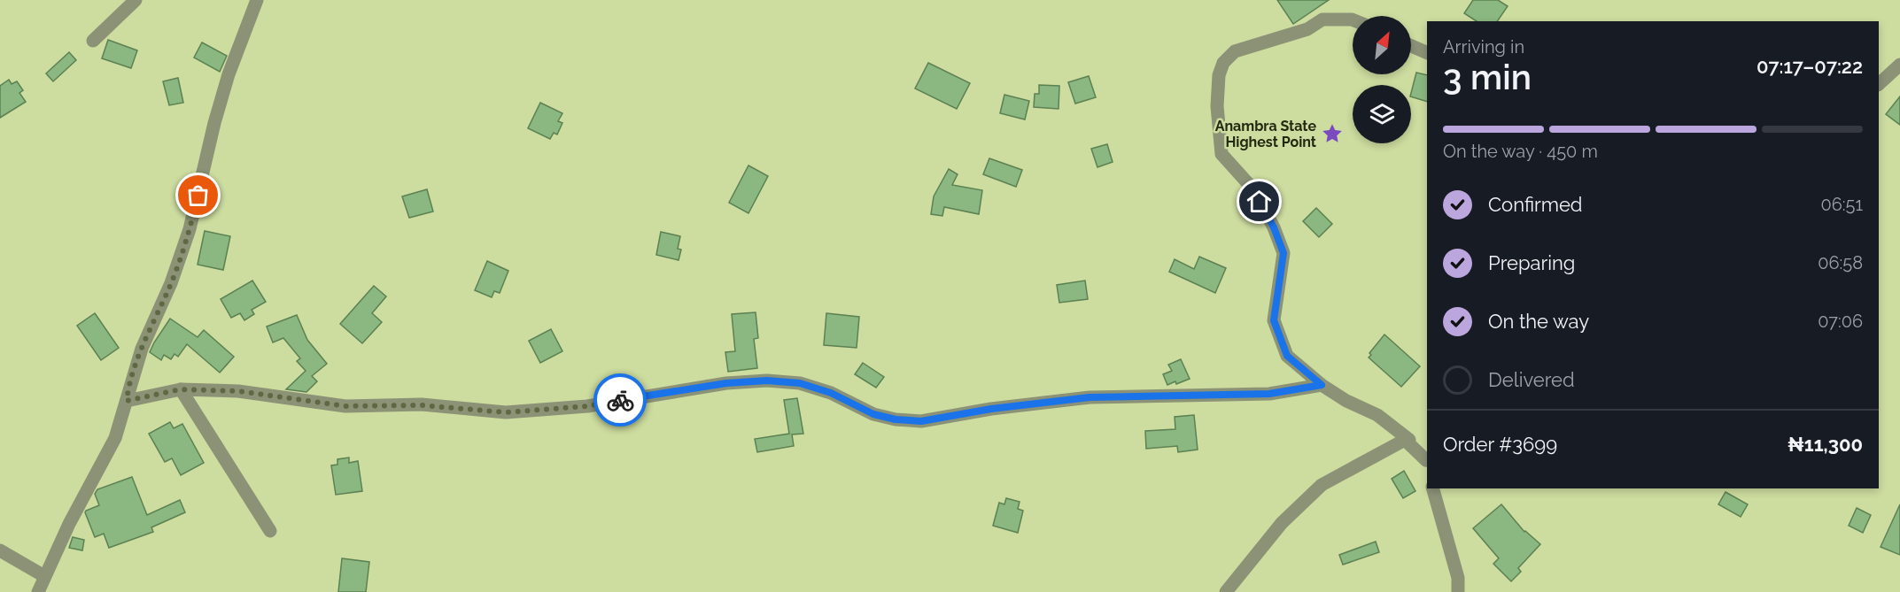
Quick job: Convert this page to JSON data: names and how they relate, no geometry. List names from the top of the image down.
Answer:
{
  "places": {
    "place": ["Anambra State Highest Point"]
  },
  "north": "top right",
  "page": {
    "heading": ["3 min", "Arriving in", "07:17–07:22"],
    "panel": ["Order #3699", "₦11,300"],
    "bar": "On the way · 450 m",
    "list": [
      ["Confirmed", "06:51"],
      ["Preparing", "06:58"],
      ["On the way", "07:06"],
      "Delivered"
    ]
  }
}
